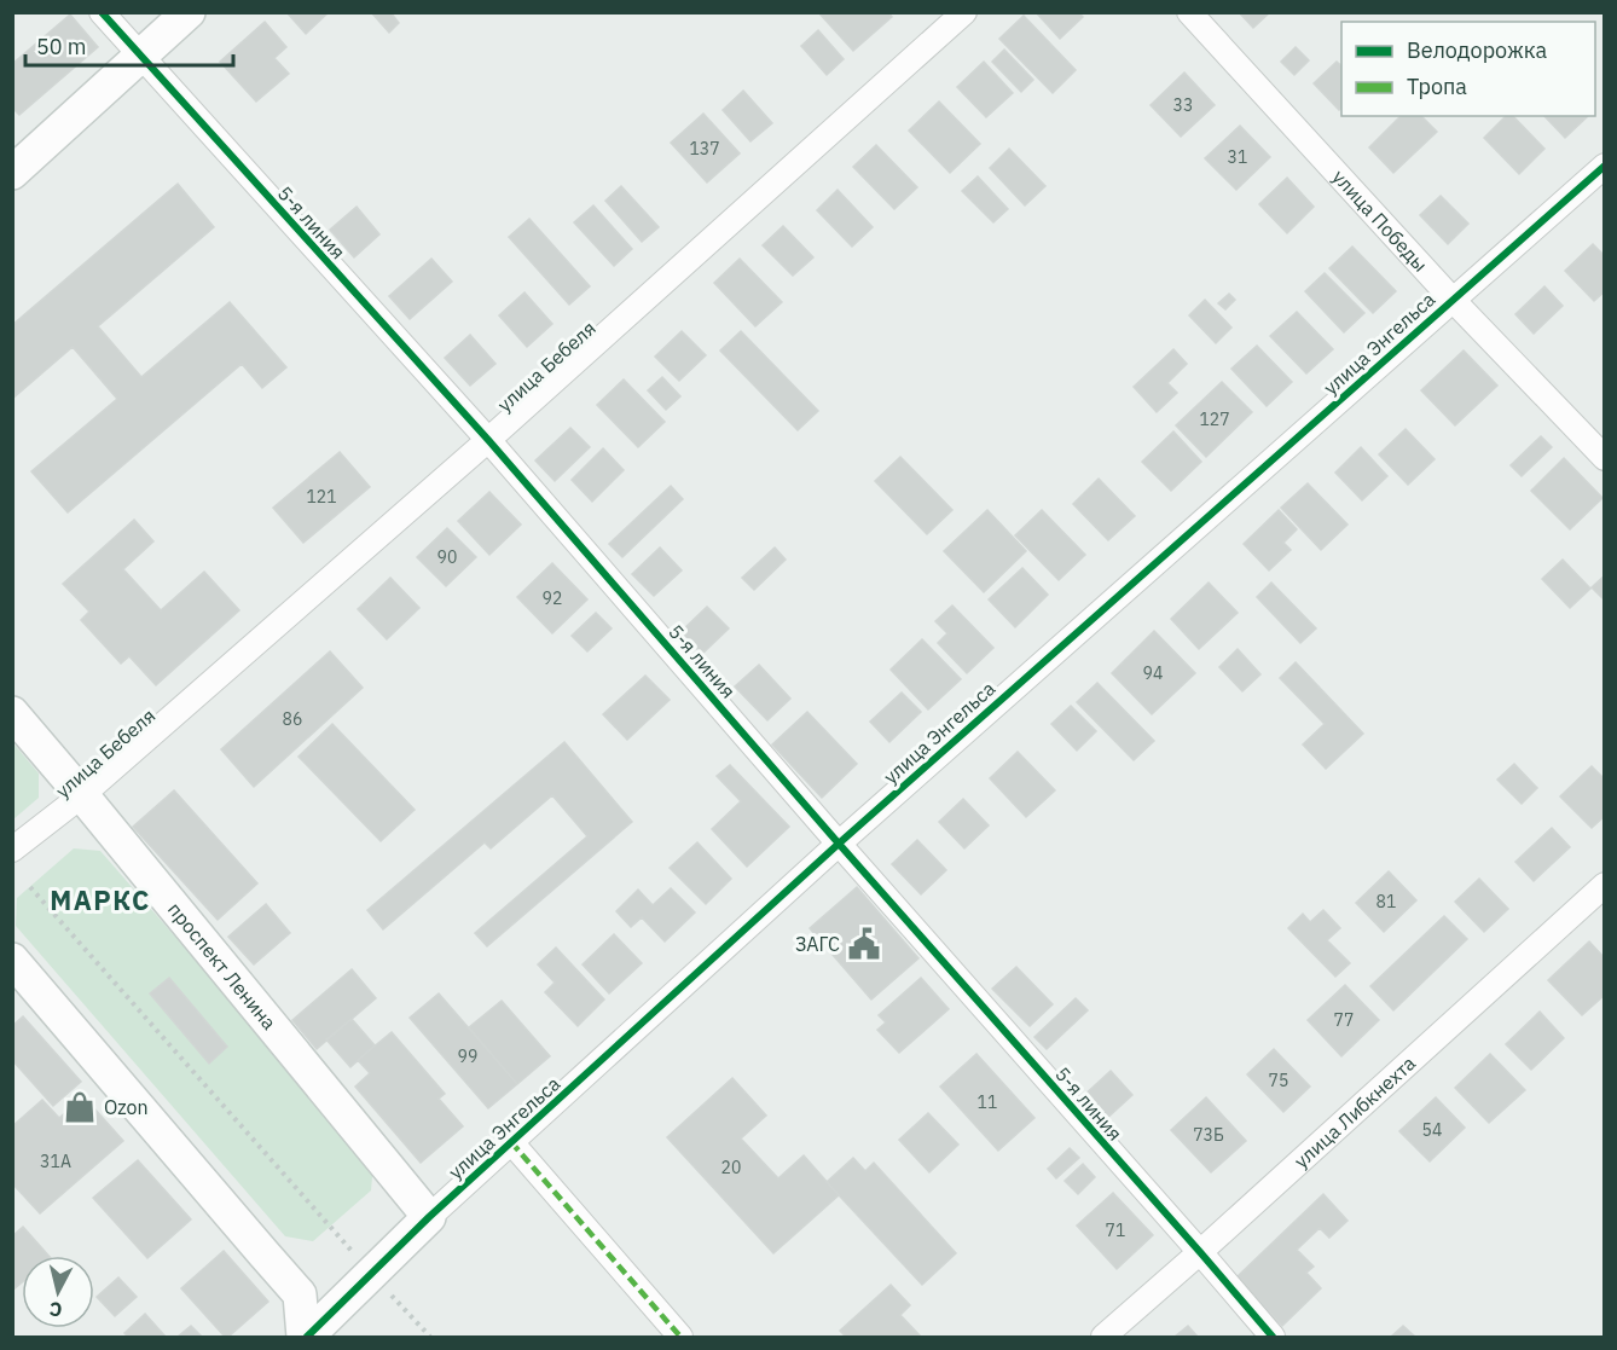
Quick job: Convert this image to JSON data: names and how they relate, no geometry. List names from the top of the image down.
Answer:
{
  "streets": {
    "street": [
      "улица Победы",
      "5-я линия",
      "улица Энгельса",
      "улица Бебеля",
      "проспект Ленина",
      "улица Либкнехта"
    ]
  },
  "crossings": [
    ["улица Победы", "улица Энгельса"],
    ["5-я линия", "улица Энгельса"],
    ["5-я линия", "улица Бебеля"],
    ["5-я линия", "улица Либкнехта"],
    ["улица Энгельса", "проспект Ленина"],
    ["улица Бебеля", "проспект Ленина"]
  ],
  "districts": ["МАРКС"],
  "places": {
    "public building": ["ЗАГС"],
    "shop": ["Ozon"]
  },
  "house_numbers": [
    "33",
    "137",
    "31",
    "127",
    "121",
    "90",
    "92",
    "94",
    "86",
    "81",
    "77",
    "99",
    "75",
    "11",
    "54",
    "73Б",
    "31А",
    "20",
    "71"
  ],
  "legend": ["Велодорожка", "Тропа"],
  "scale_bar": "50 m",
  "north": "bottom"
}
